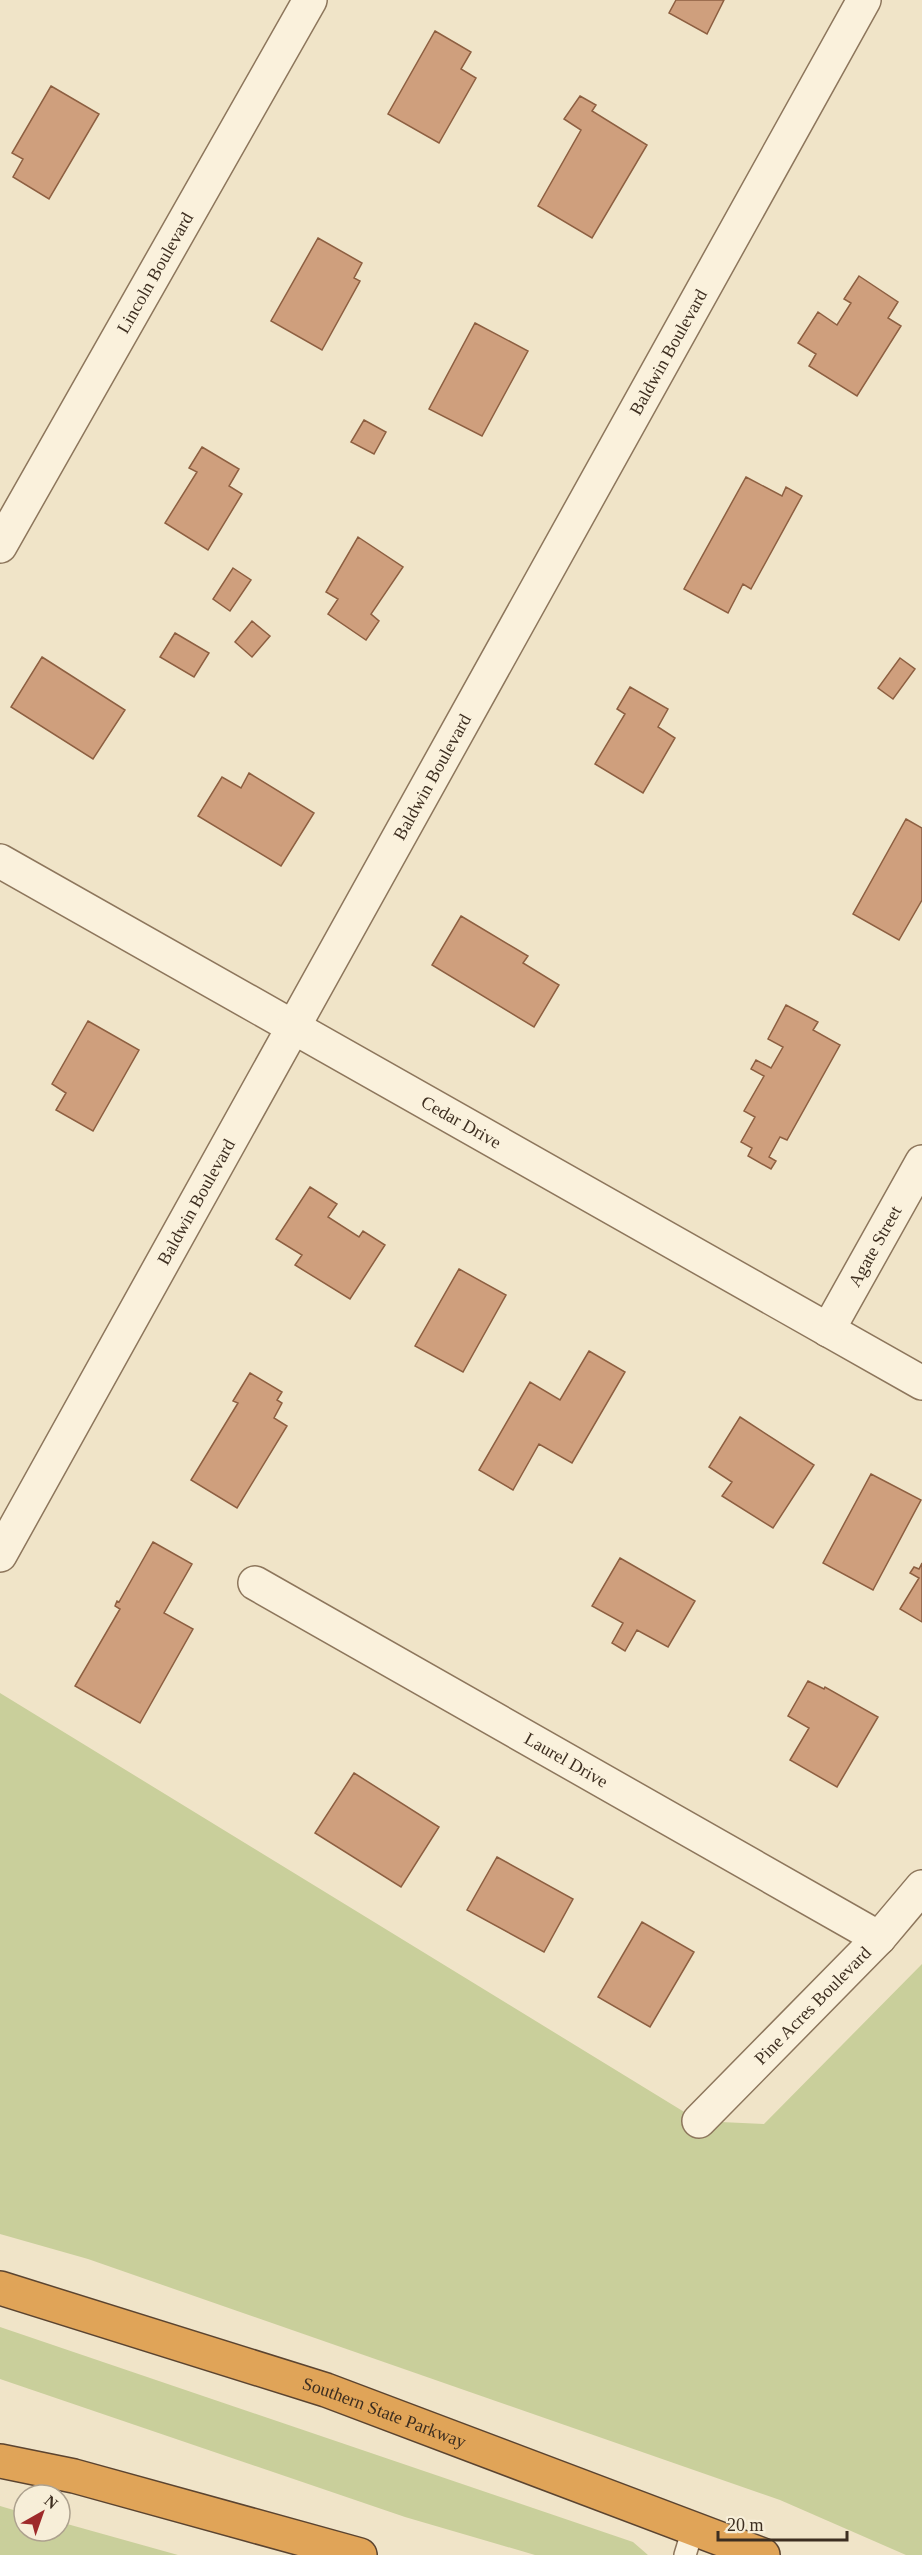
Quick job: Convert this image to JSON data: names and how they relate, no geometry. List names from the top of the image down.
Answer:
{
  "streets": {
    "highway": ["Southern State Parkway"],
    "street": [
      "Lincoln Boulevard",
      "Baldwin Boulevard",
      "Cedar Drive",
      "Agate Street",
      "Laurel Drive",
      "Pine Acres Boulevard"
    ]
  },
  "crossings": [
    ["Baldwin Boulevard", "Cedar Drive"],
    ["Cedar Drive", "Agate Street"],
    ["Laurel Drive", "Pine Acres Boulevard"]
  ],
  "scale_bar": "20 m",
  "north": "top right"
}
